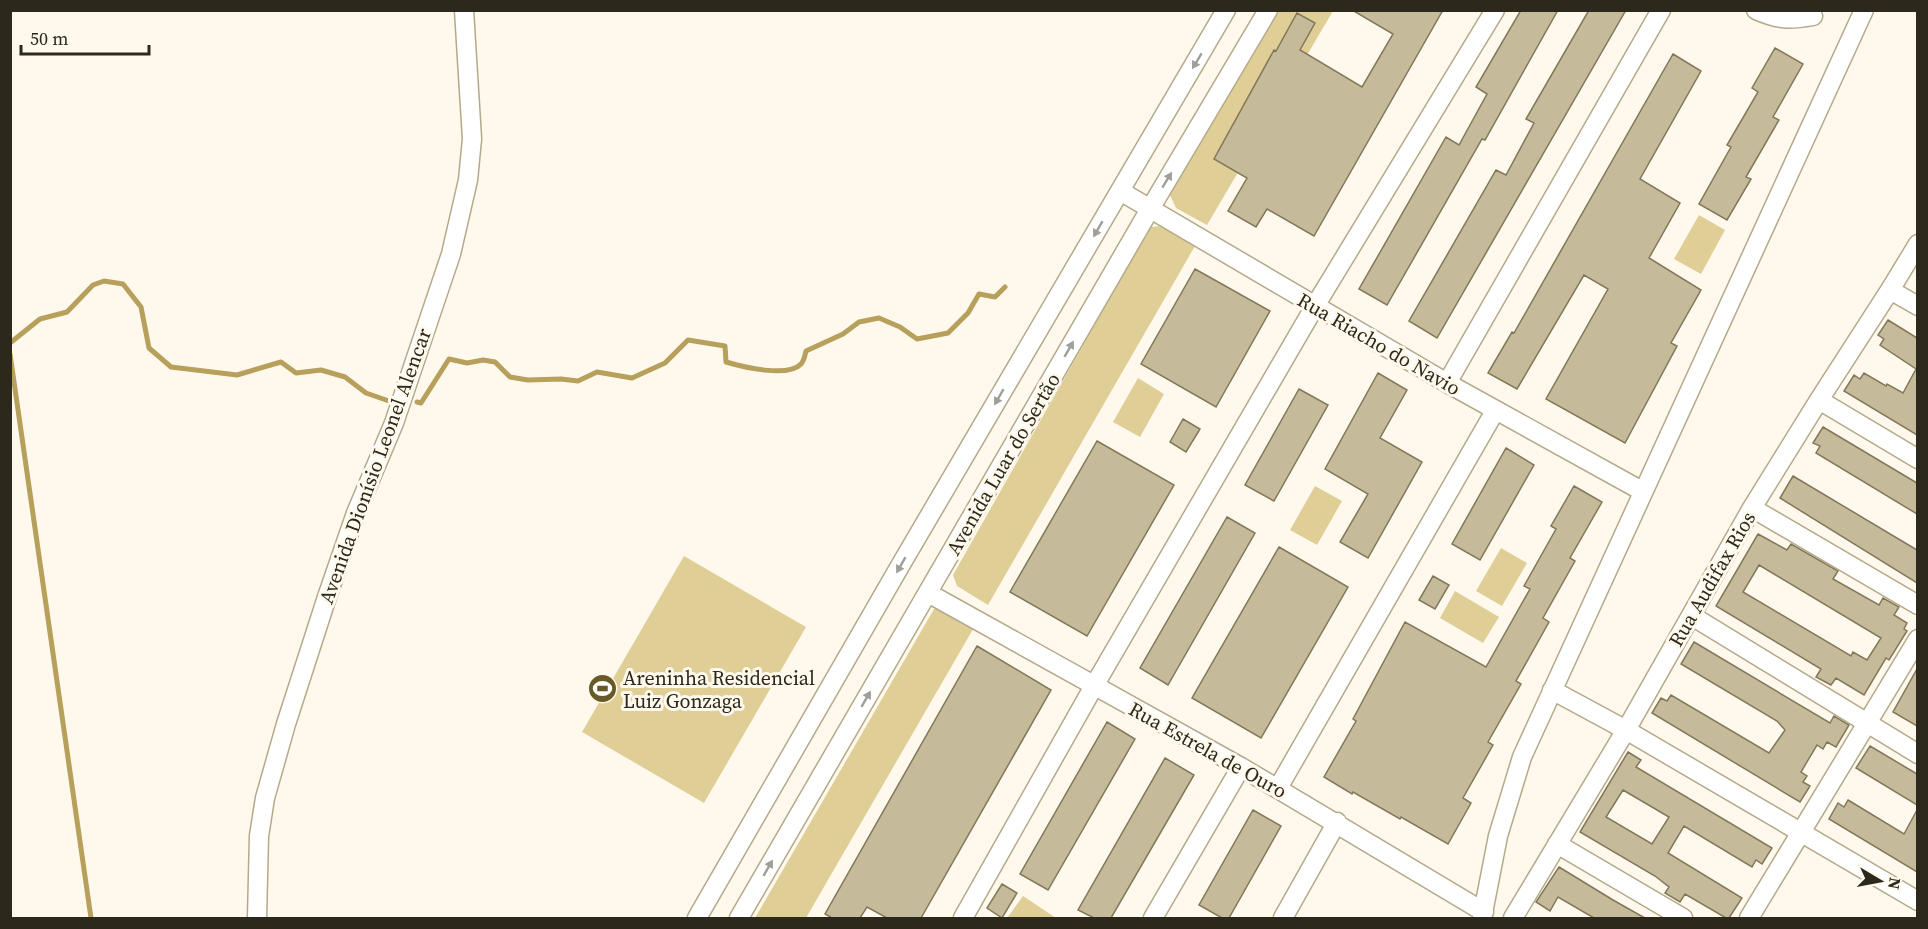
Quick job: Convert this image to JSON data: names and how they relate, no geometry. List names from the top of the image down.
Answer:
{
  "streets": {
    "street": [
      "Rua Riacho do Navio",
      "Avenida Luar do Sertão",
      "Avenida Dionísio Leonel Alencar",
      "Rua Audifax Rios",
      "Rua Estrela de Ouro"
    ]
  },
  "crossings": [
    ["Rua Riacho do Navio", "Avenida Luar do Sertão"],
    ["Avenida Luar do Sertão", "Rua Estrela de Ouro"]
  ],
  "places": {
    "sports": ["Areninha Residencial Luiz Gonzaga"]
  },
  "scale_bar": "50 m",
  "north": "right"
}
